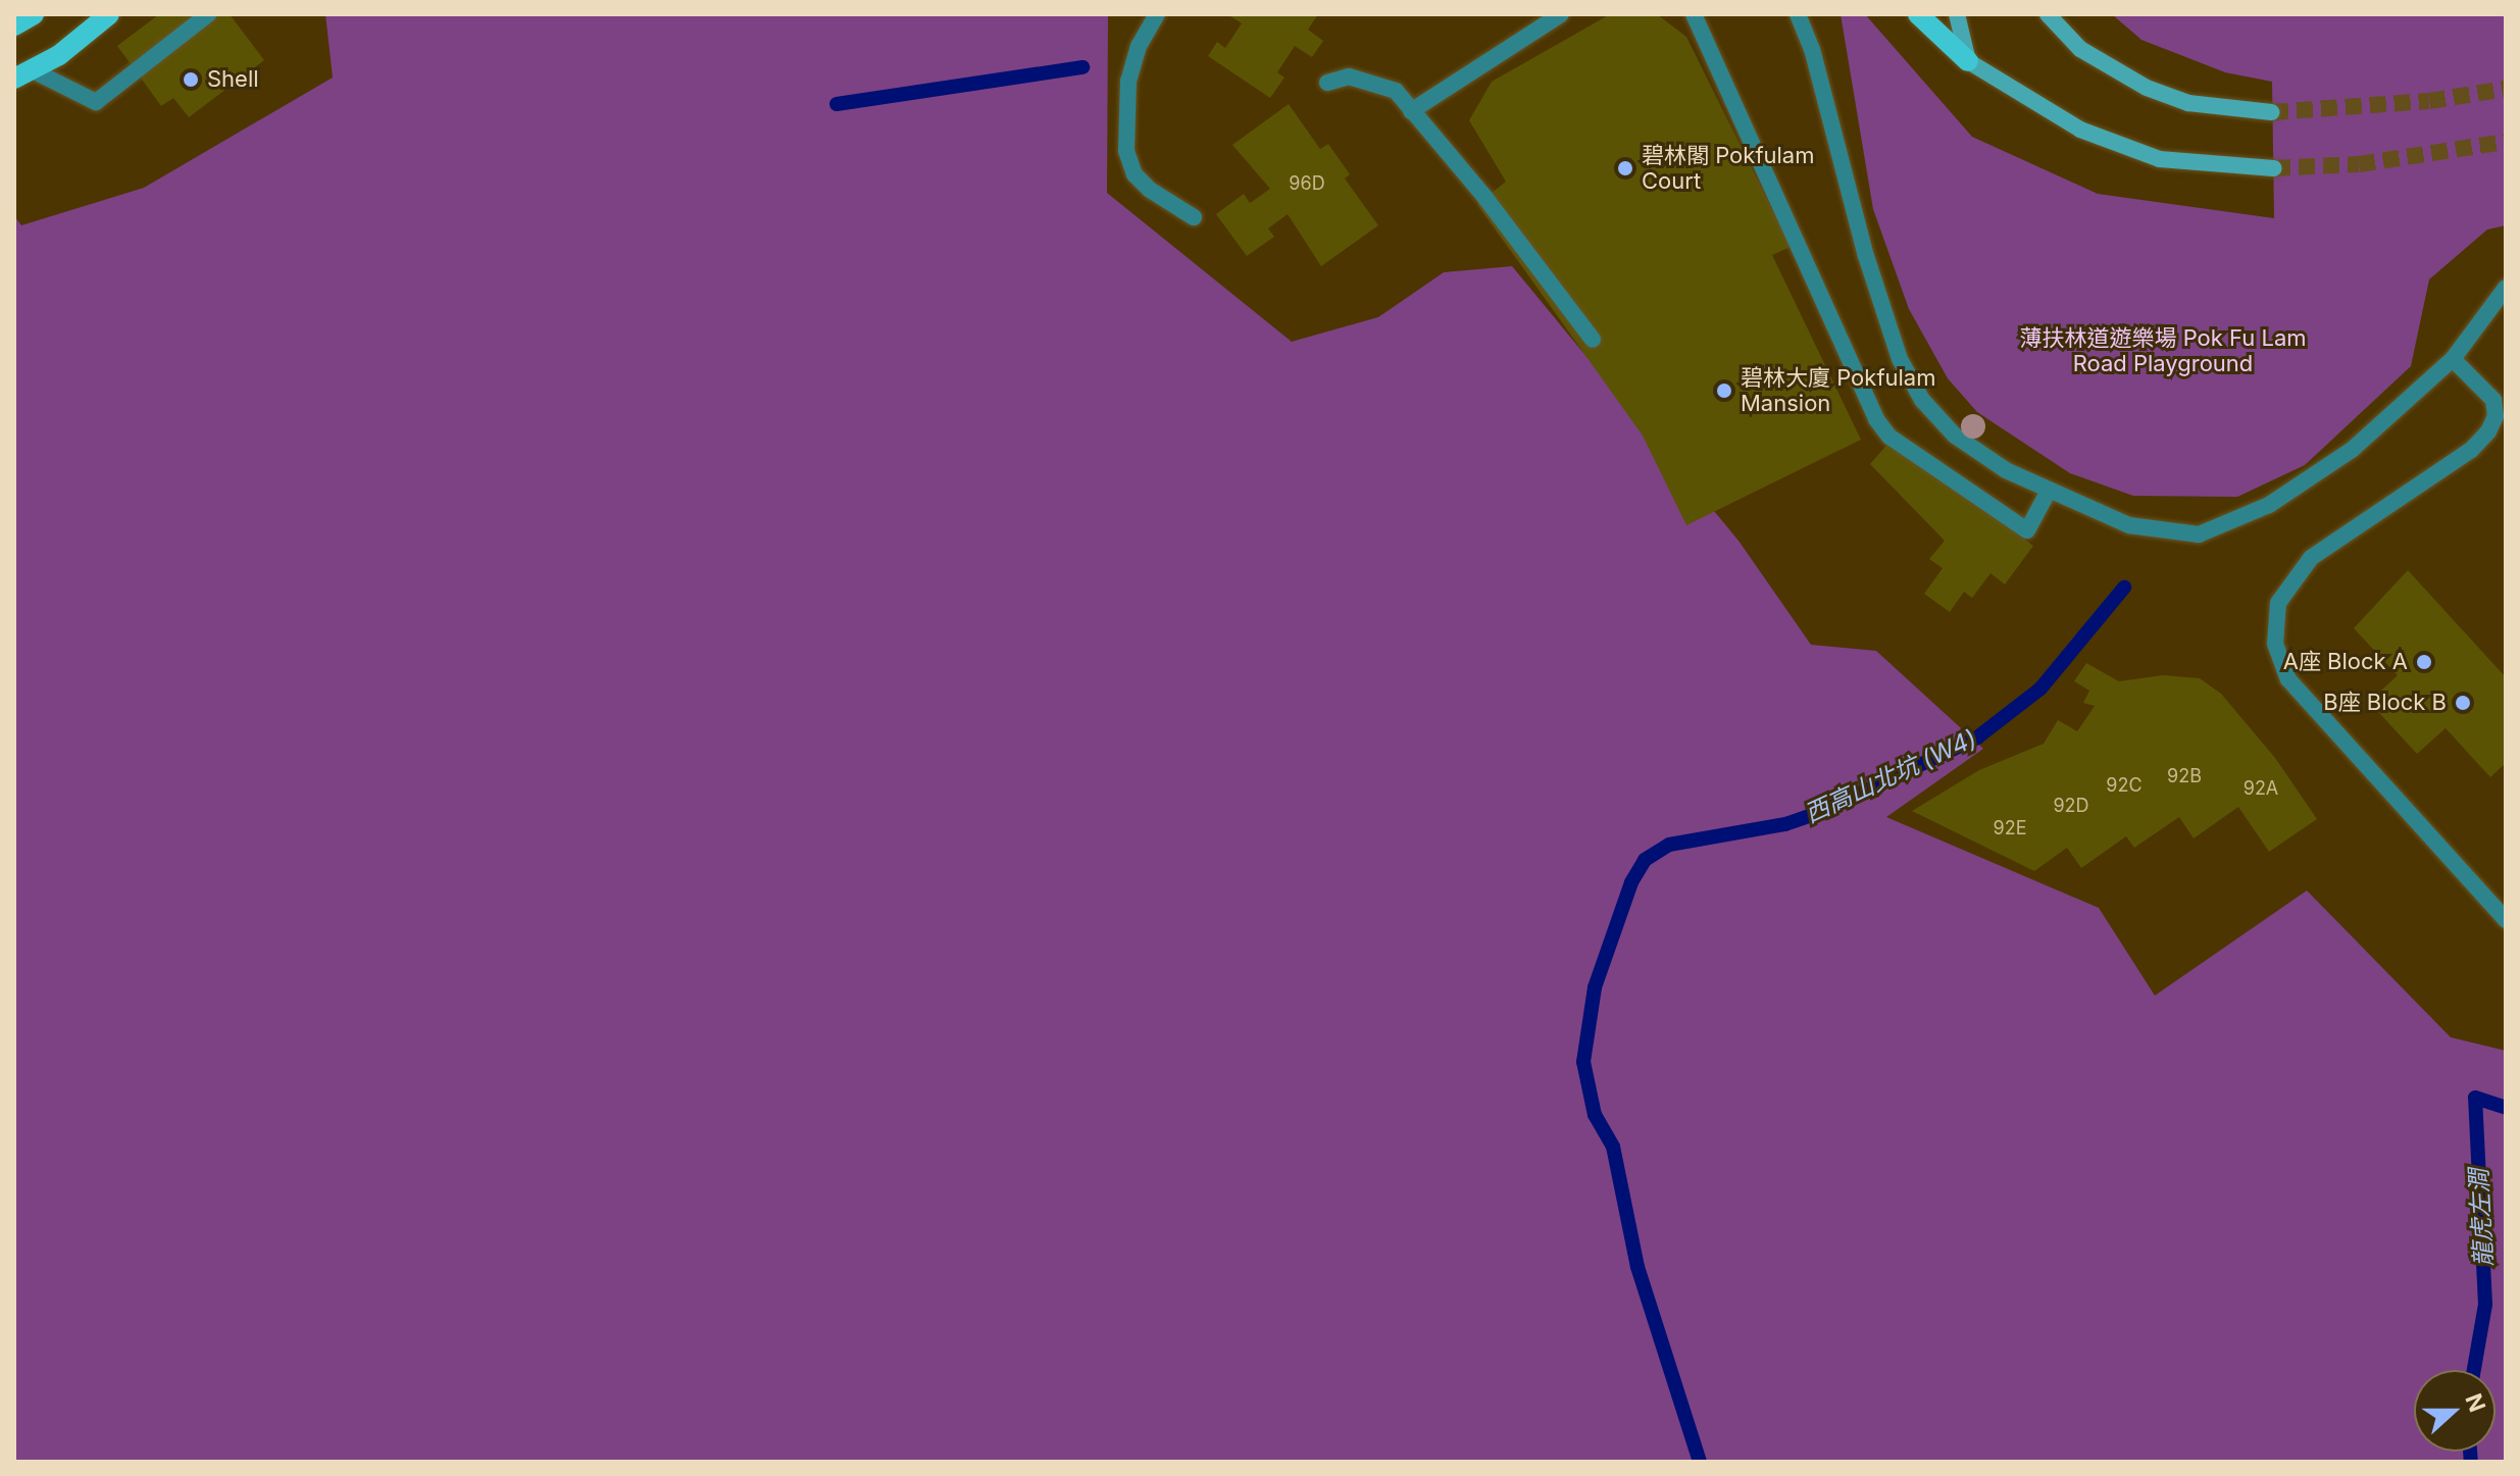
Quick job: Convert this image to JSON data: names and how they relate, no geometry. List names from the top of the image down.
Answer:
{
  "water": ["西高山北坑 (W4)", "龍虎左澗"],
  "parks": ["薄扶林道遊樂場 Pok Fu Lam Road Playground"],
  "places": [
    "Shell",
    "碧林閣 Pokfulam Court",
    "碧林大廈 Pokfulam Mansion",
    "A座 Block A",
    "B座 Block B"
  ],
  "house_numbers": [
    "96D",
    "92B",
    "92C",
    "92A",
    "92D",
    "92E"
  ],
  "north": "right"
}
